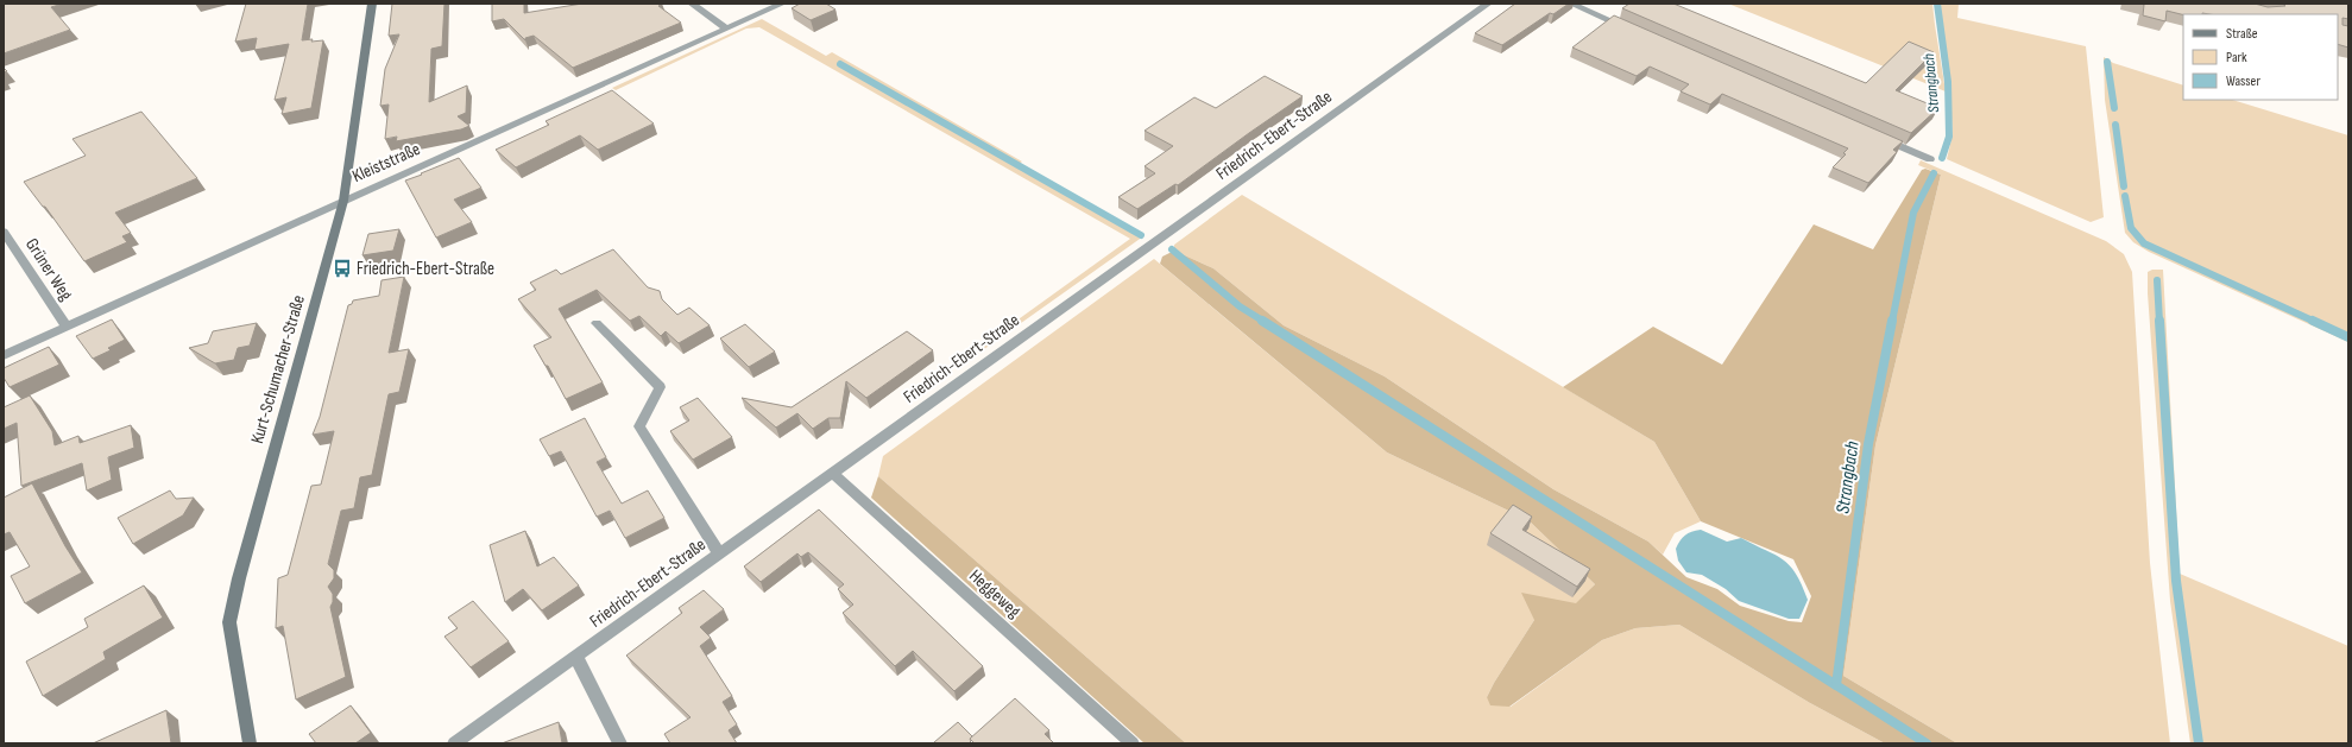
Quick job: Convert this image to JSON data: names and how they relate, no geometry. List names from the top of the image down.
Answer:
{
  "streets": {
    "street": [
      "Friedrich-Ebert-Straße",
      "Kleiststraße",
      "Grüner Weg",
      "Kurt-Schumacher-Straße",
      "Heggeweg"
    ]
  },
  "crossings": [
    ["Friedrich-Ebert-Straße", "Heggeweg"],
    ["Kleiststraße", "Grüner Weg"],
    ["Kleiststraße", "Kurt-Schumacher-Straße"]
  ],
  "water": ["Strangbach"],
  "places": {
    "bus stop": ["Friedrich-Ebert-Straße"]
  },
  "legend": ["Straße", "Park", "Wasser"]
}
